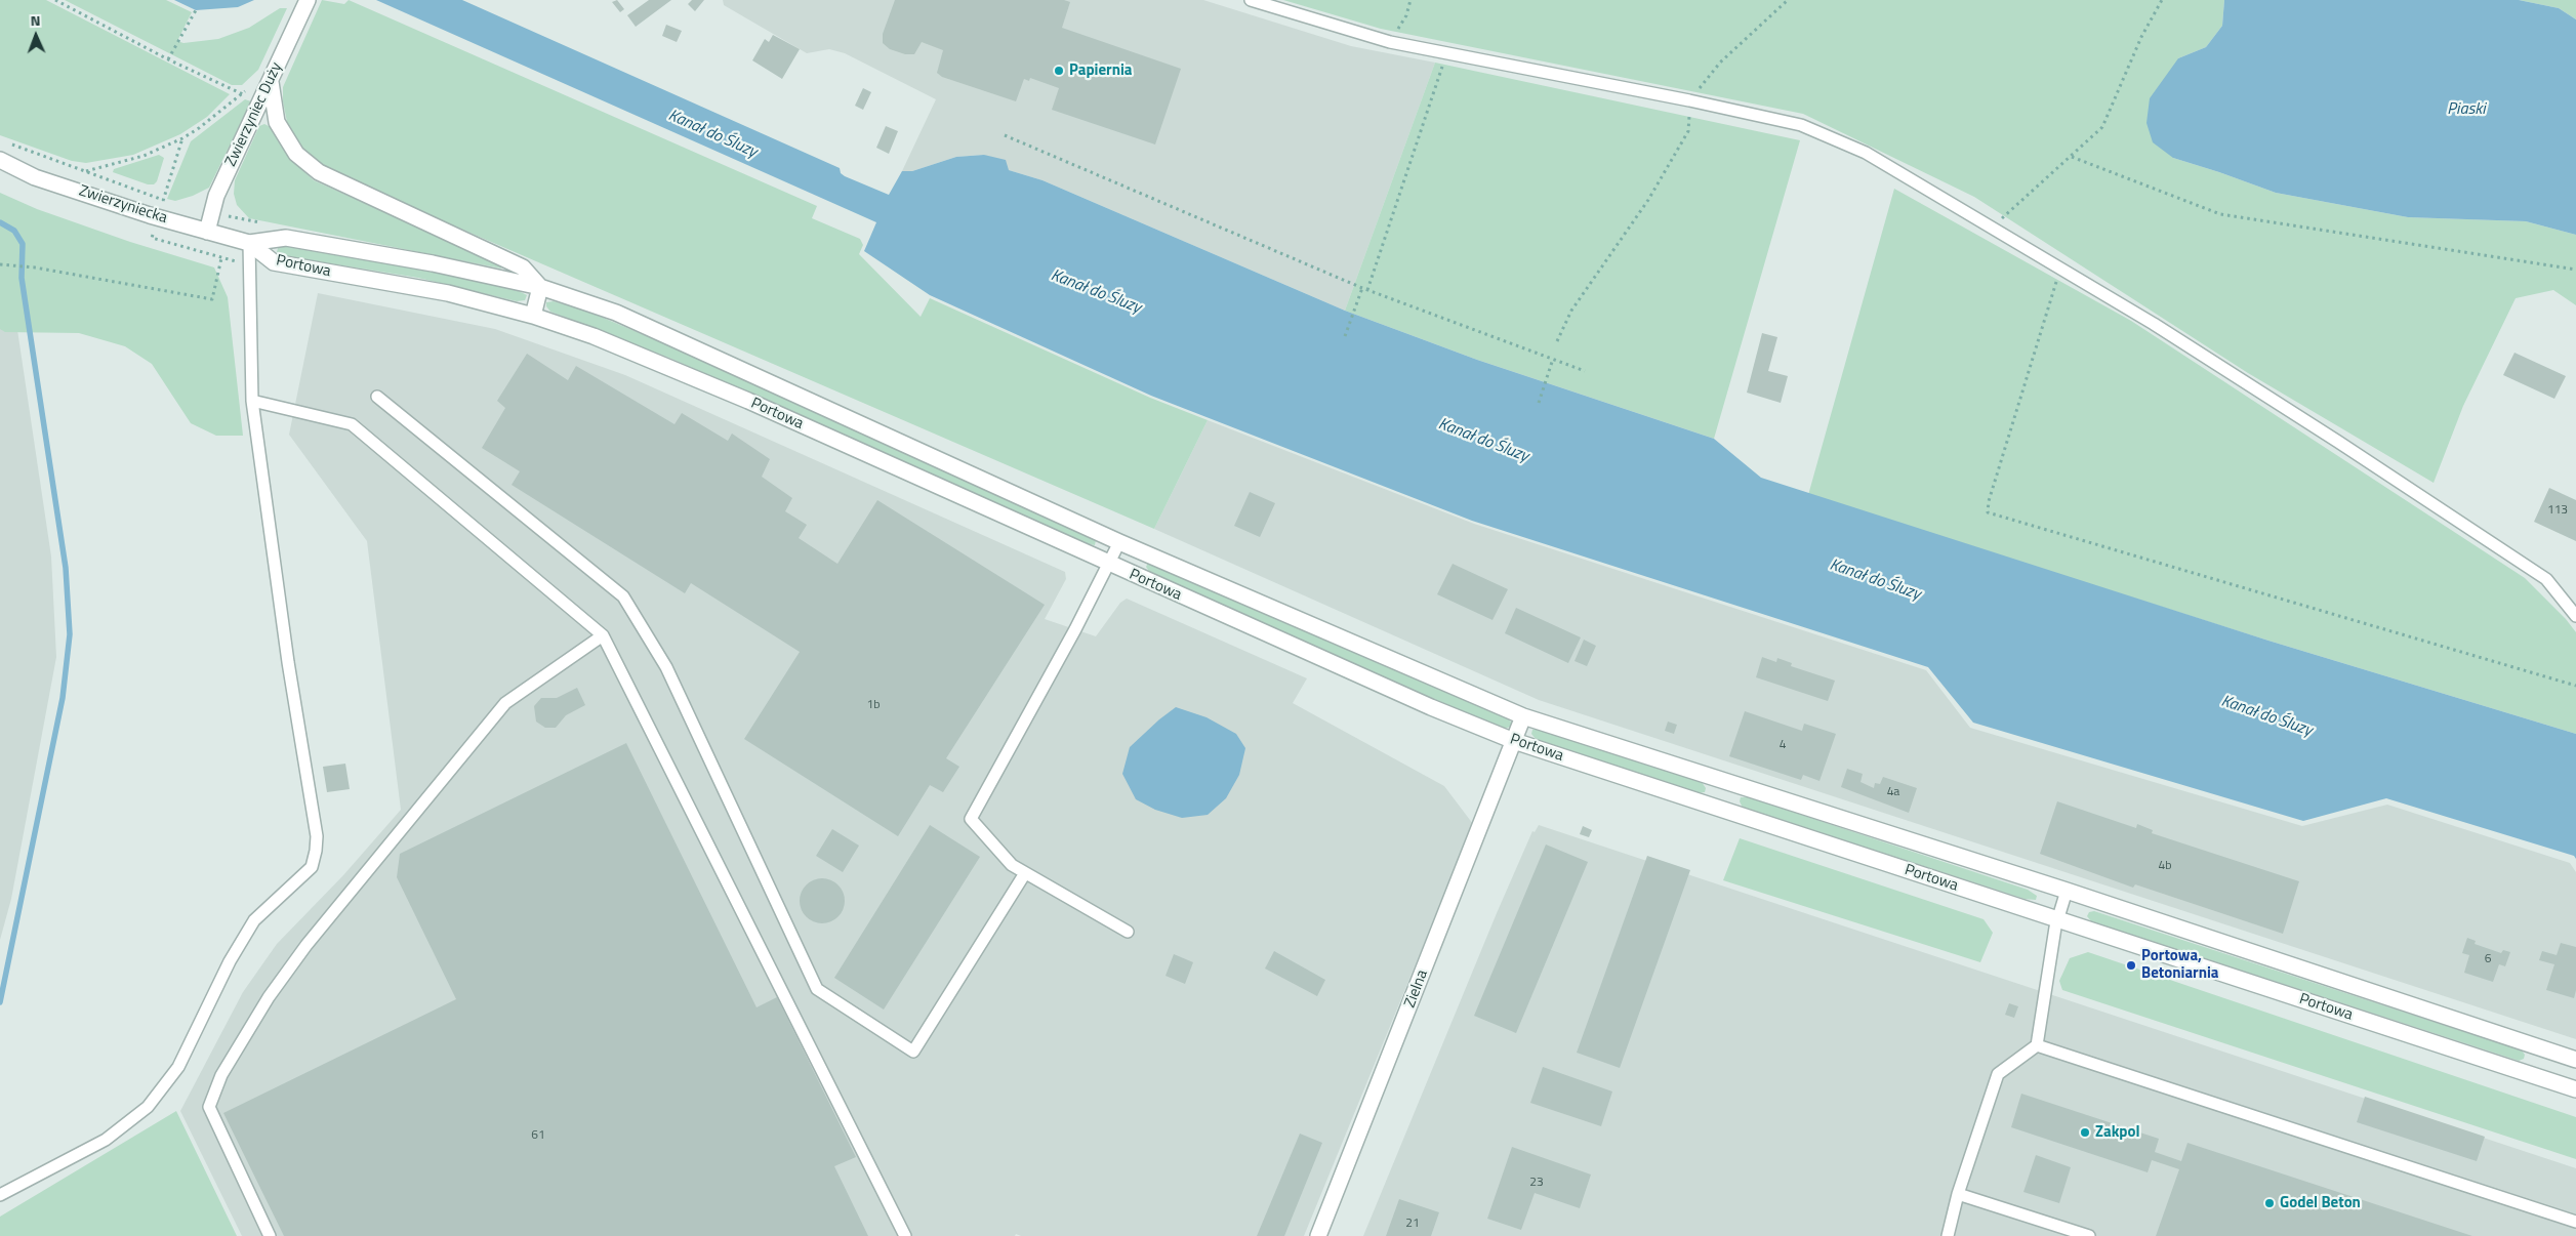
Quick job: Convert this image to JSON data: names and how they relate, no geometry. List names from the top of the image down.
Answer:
{
  "streets": {
    "street": [
      "Zwierzyniec Duży",
      "Zwierzyniecka",
      "Portowa",
      "Zielna"
    ]
  },
  "crossings": [
    ["Zwierzyniec Duży", "Zwierzyniecka"],
    ["Zwierzyniecka", "Portowa"],
    ["Portowa", "Zielna"]
  ],
  "water": ["Piaski", "Kanał do Śluzy"],
  "places": [
    "Papiernia",
    "Portowa, Betoniarnia",
    "Zakpol",
    "Godel Beton"
  ],
  "house_numbers": [
    "113",
    "1b",
    "4",
    "4a",
    "4b",
    "6",
    "61",
    "23",
    "21"
  ],
  "north": "top"
}
